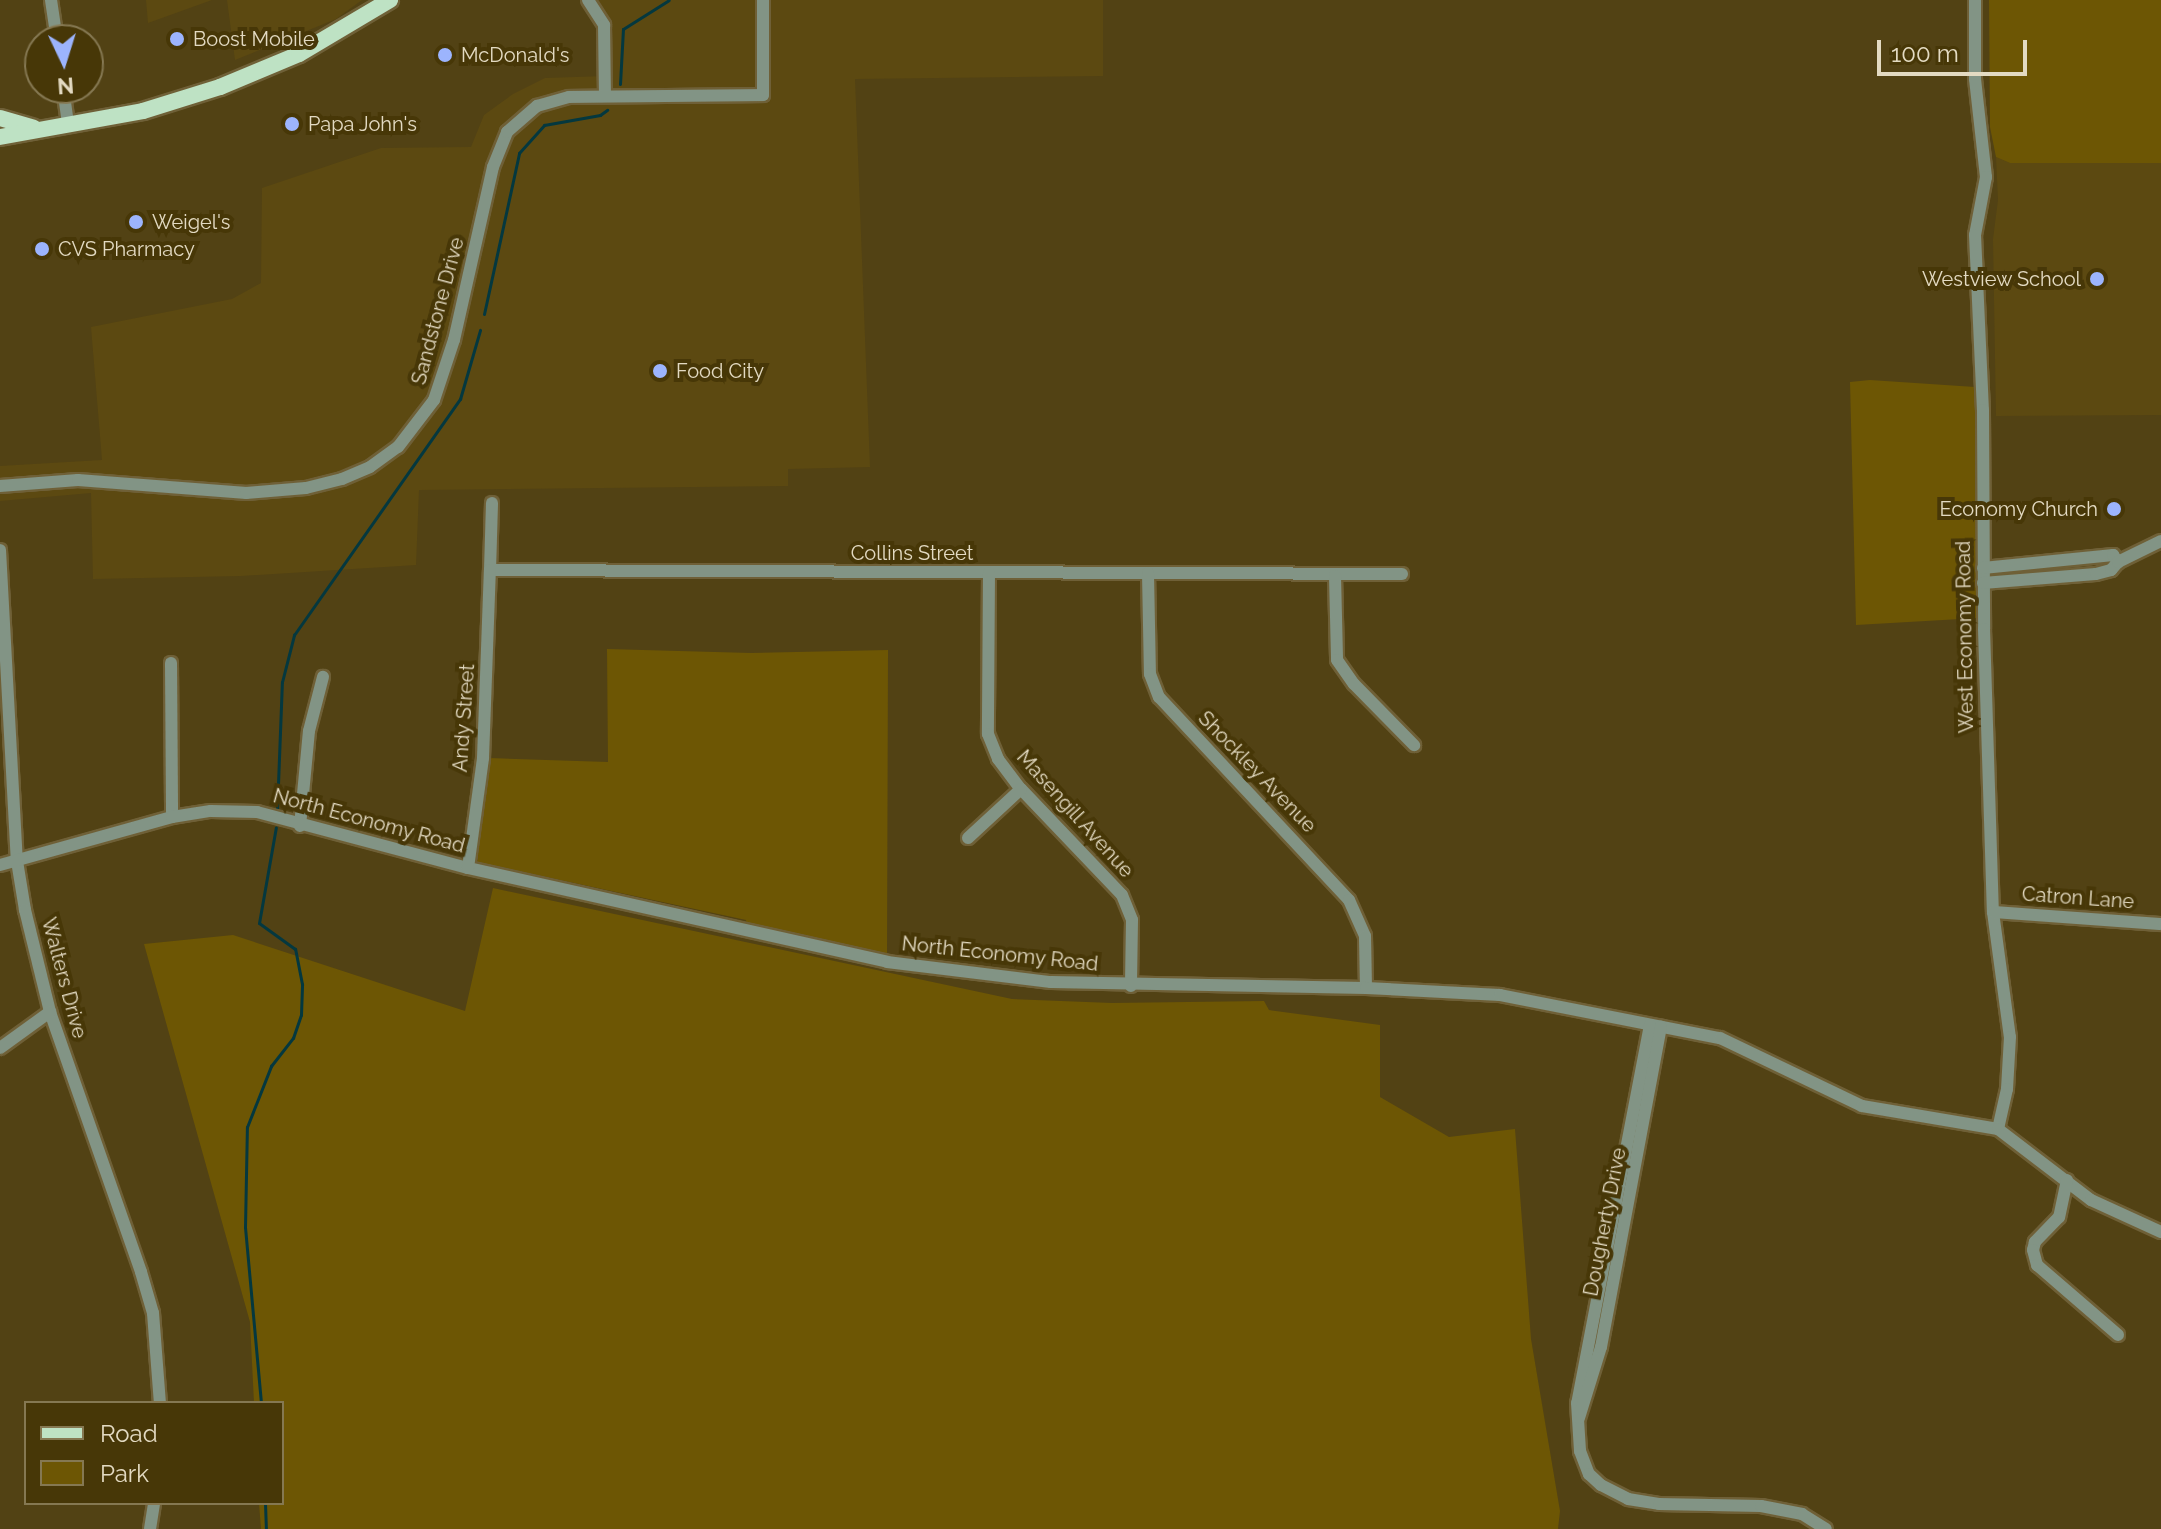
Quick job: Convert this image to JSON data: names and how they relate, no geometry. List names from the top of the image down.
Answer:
{
  "streets": {
    "street": [
      "Sandstone Drive",
      "Collins Street",
      "West Economy Road",
      "Andy Street",
      "Shockley Avenue",
      "Masengill Avenue",
      "North Economy Road",
      "Catron Lane",
      "Walters Drive",
      "Dougherty Drive"
    ]
  },
  "crossings": [
    ["Collins Street", "Andy Street"],
    ["Collins Street", "Shockley Avenue"],
    ["Collins Street", "Masengill Avenue"],
    ["West Economy Road", "North Economy Road"],
    ["West Economy Road", "Catron Lane"],
    ["Andy Street", "North Economy Road"],
    ["Shockley Avenue", "North Economy Road"],
    ["Masengill Avenue", "North Economy Road"],
    ["North Economy Road", "Walters Drive"],
    ["North Economy Road", "Dougherty Drive"]
  ],
  "places": [
    "Boost Mobile",
    "McDonald's",
    "Papa John's",
    "Weigel's",
    "CVS Pharmacy",
    "Westview School",
    "Food City",
    "Economy Church"
  ],
  "legend": ["Road", "Park"],
  "scale_bar": "100 m",
  "north": "bottom"
}
